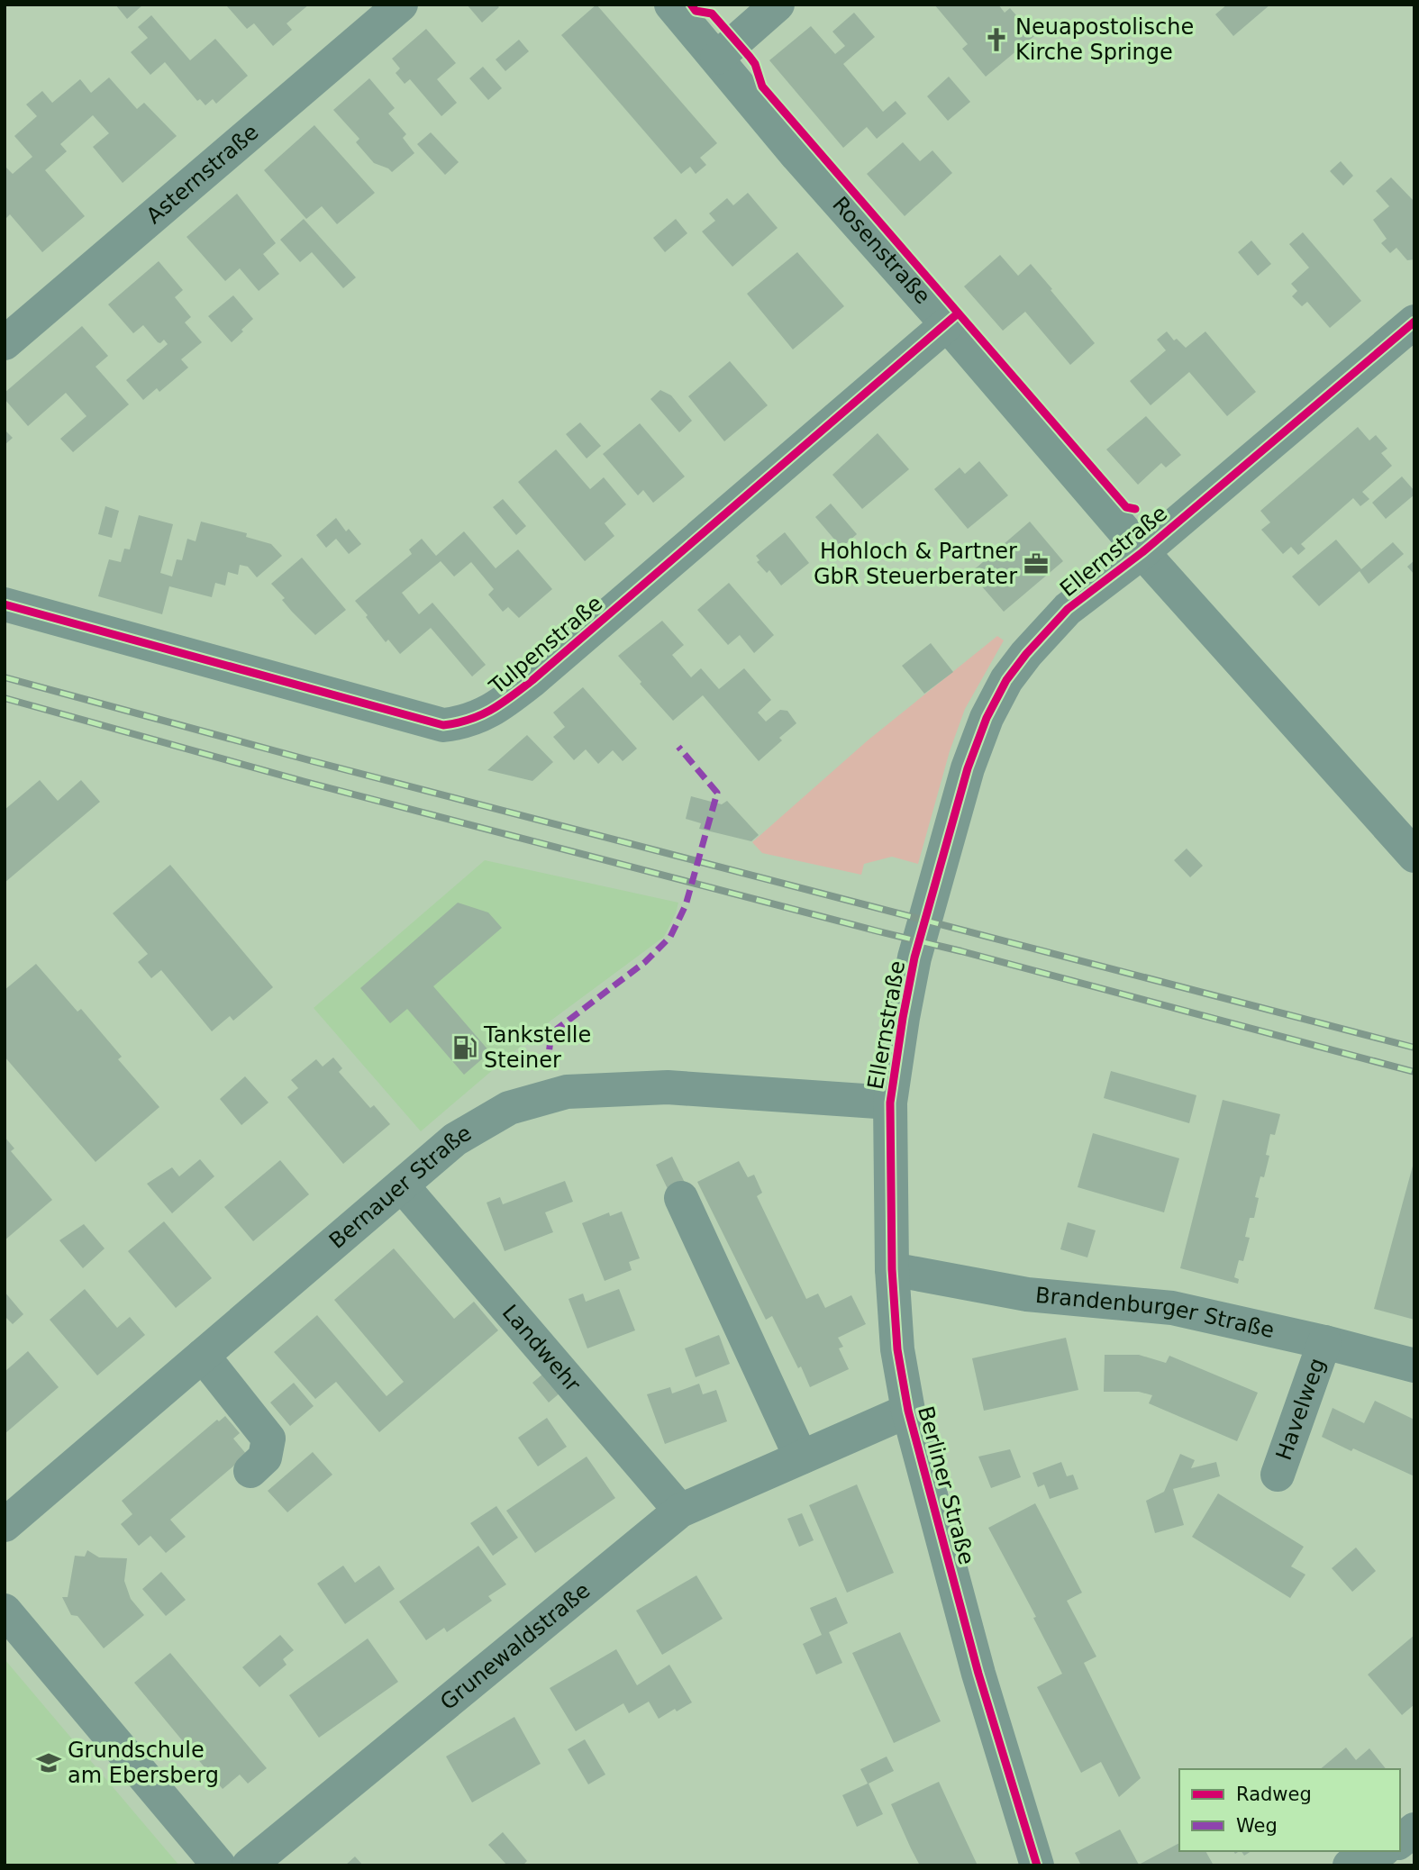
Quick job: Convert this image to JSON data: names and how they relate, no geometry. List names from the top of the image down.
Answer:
{
  "streets": {
    "street": [
      "Asternstraße",
      "Rosenstraße",
      "Ellernstraße",
      "Tulpenstraße",
      "Bernauer Straße",
      "Brandenburger Straße",
      "Landwehr",
      "Havelweg",
      "Berliner Straße",
      "Grunewaldstraße"
    ]
  },
  "crossings": [
    ["Rosenstraße", "Ellernstraße"],
    ["Rosenstraße", "Tulpenstraße"],
    ["Ellernstraße", "Bernauer Straße"],
    ["Ellernstraße", "Berliner Straße"],
    ["Bernauer Straße", "Landwehr"],
    ["Bernauer Straße", "Berliner Straße"],
    ["Brandenburger Straße", "Havelweg"],
    ["Brandenburger Straße", "Berliner Straße"],
    ["Landwehr", "Grunewaldstraße"],
    ["Berliner Straße", "Grunewaldstraße"]
  ],
  "places": {
    "church": ["Neuapostolische Kirche Springe"],
    "office": ["Hohloch & Partner GbR Steuerberater"],
    "fuel station": ["Tankstelle Steiner"],
    "school or university": ["Grundschule am Ebersberg"]
  },
  "legend": ["Radweg", "Weg"]
}
